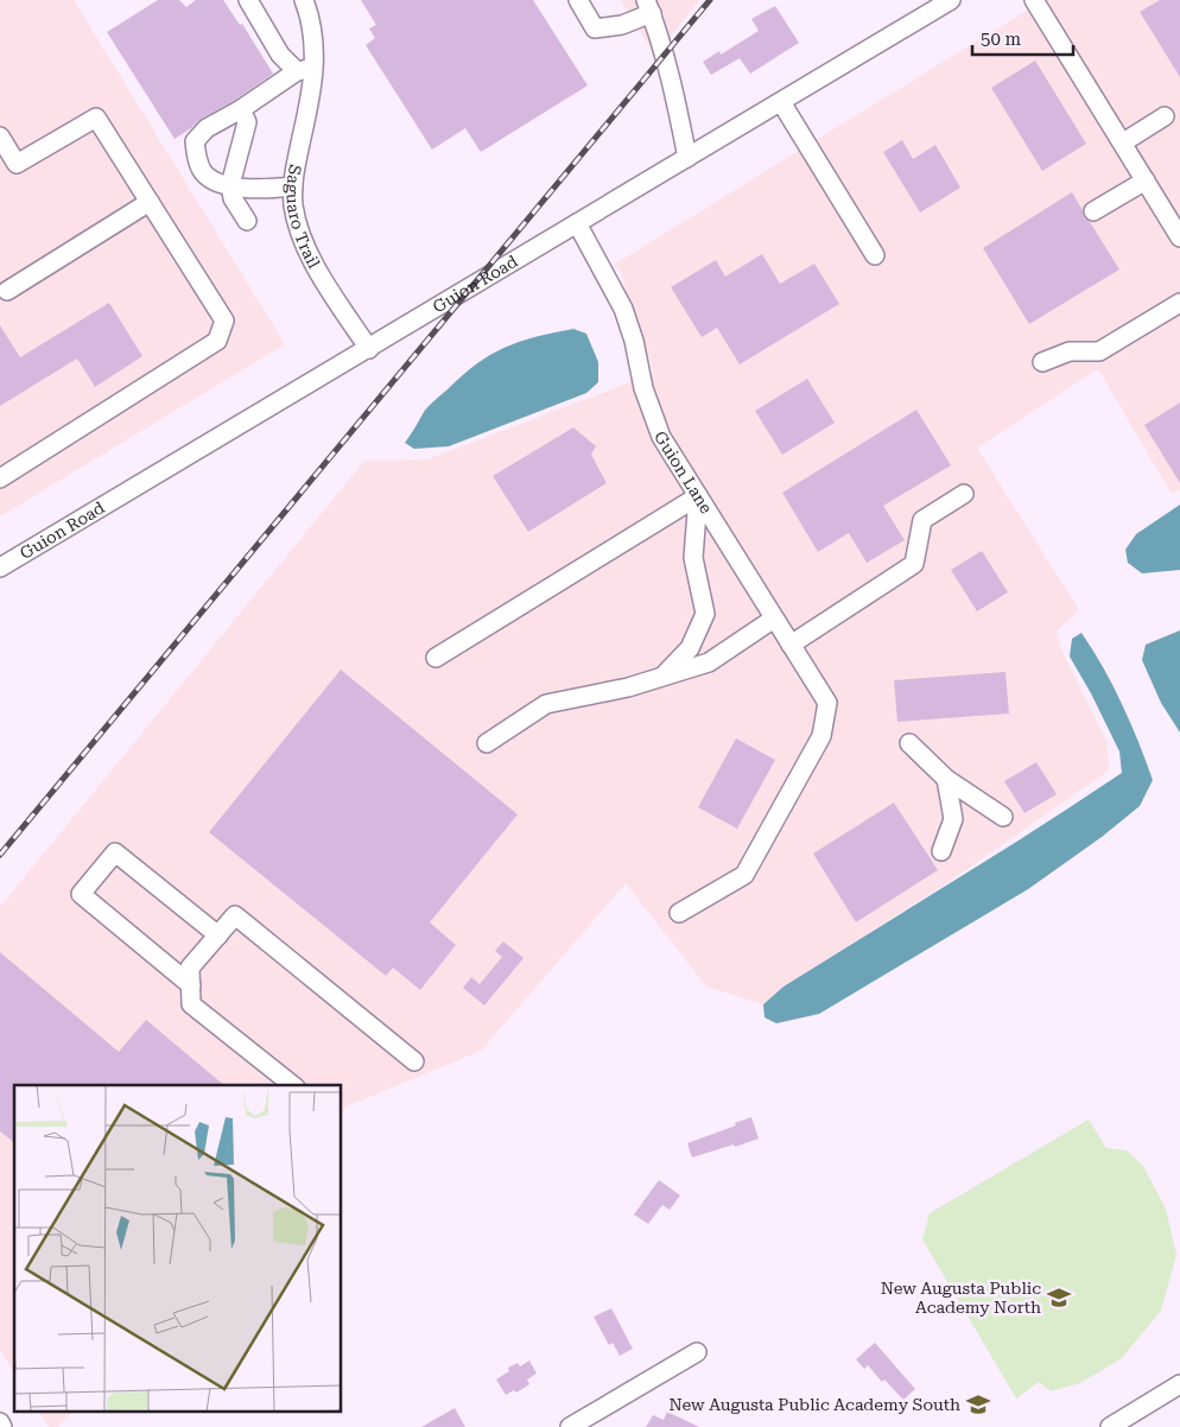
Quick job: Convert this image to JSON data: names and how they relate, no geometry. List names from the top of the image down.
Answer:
{
  "streets": {
    "street": ["Saguaro Trail", "Guion Road", "Guion Lane"]
  },
  "crossings": [
    ["Saguaro Trail", "Guion Road"],
    ["Guion Road", "Guion Lane"]
  ],
  "places": {
    "school or university": ["New Augusta Public Academy North", "New Augusta Public Academy South"]
  },
  "scale_bar": "50 m"
}
